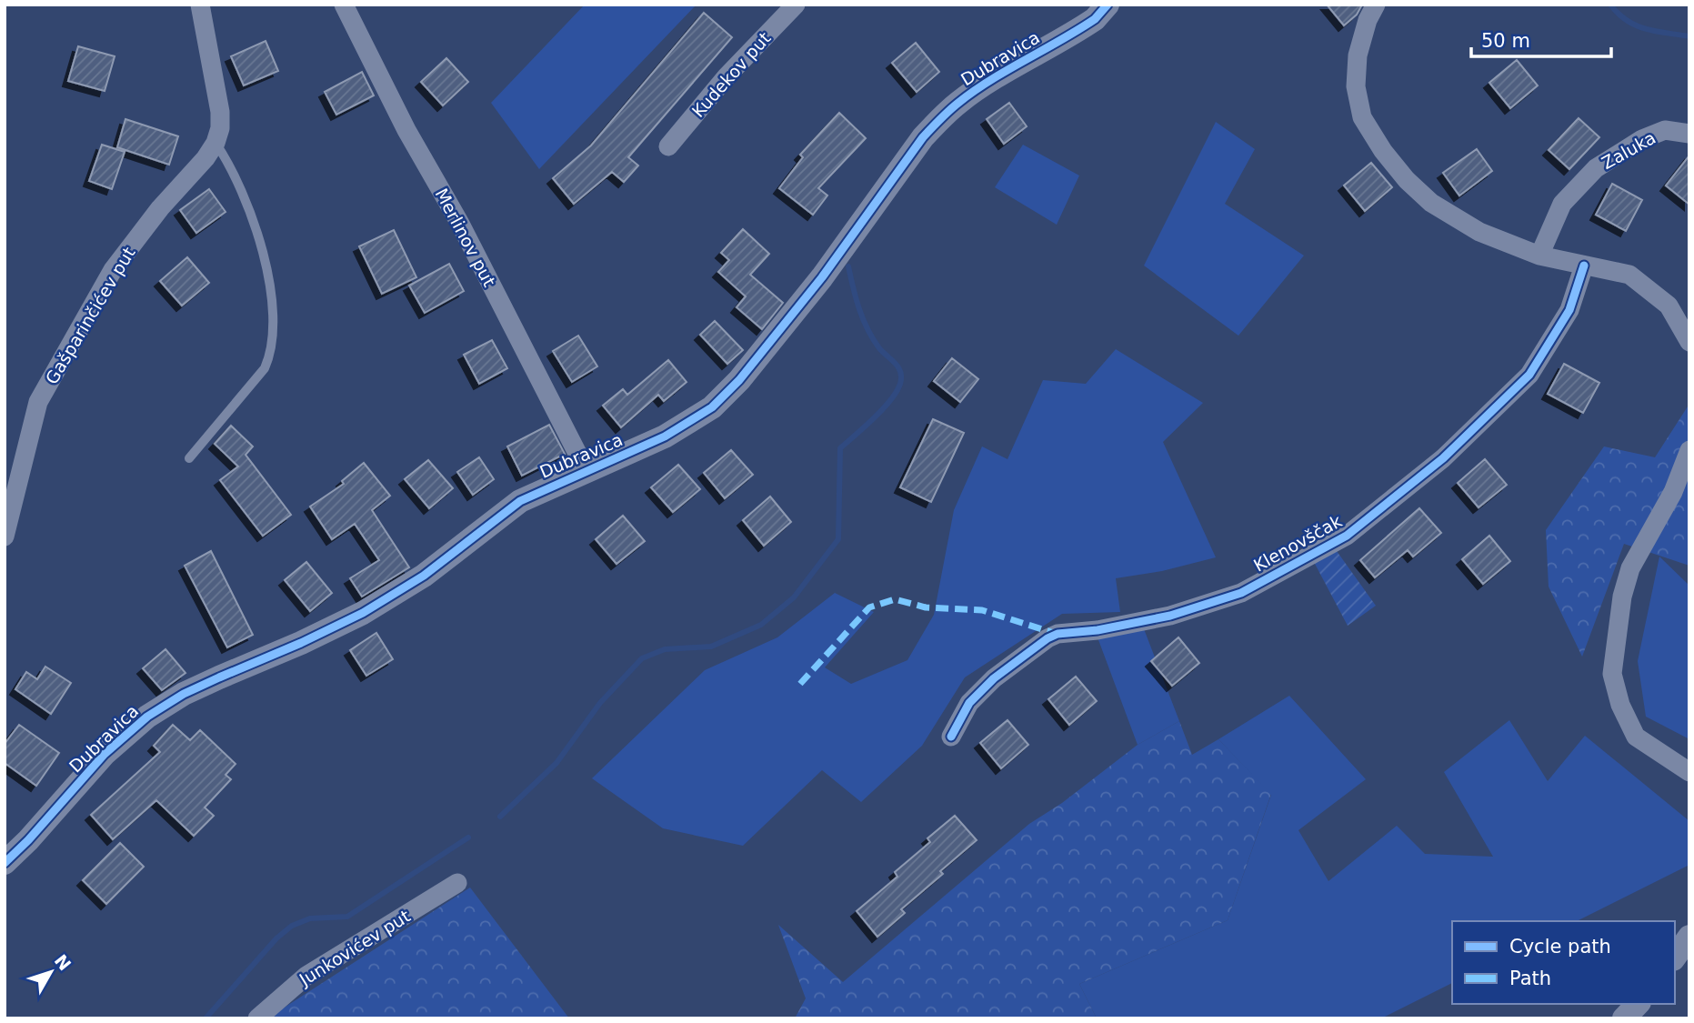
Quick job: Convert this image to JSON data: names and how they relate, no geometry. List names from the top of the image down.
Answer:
{
  "streets": {
    "street": [
      "Dubravica",
      "Kudekov put",
      "Zaluka",
      "Merlinov put",
      "Gašparinčićev put",
      "Klenovščak",
      "Junkovićev put"
    ]
  },
  "crossings": [
    ["Dubravica", "Merlinov put"]
  ],
  "legend": ["Cycle path", "Path"],
  "scale_bar": "50 m",
  "north": "top right"
}
